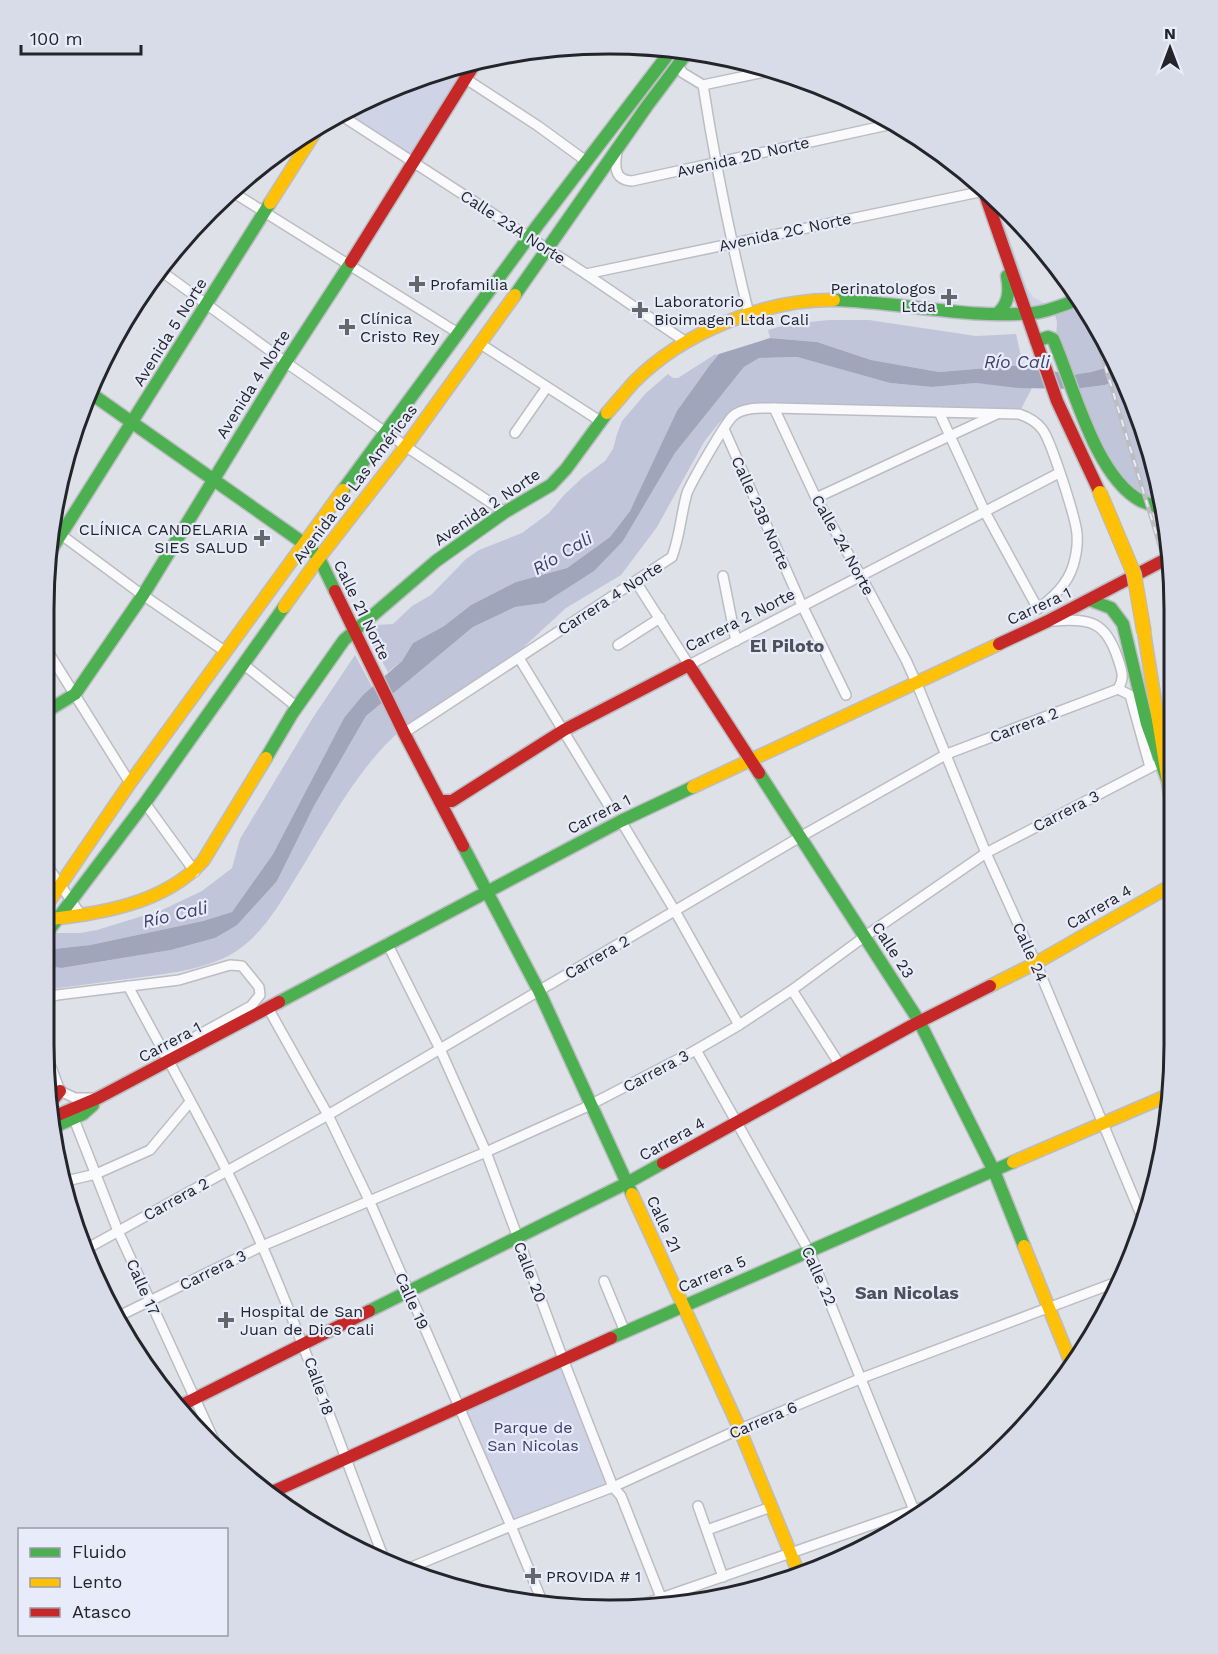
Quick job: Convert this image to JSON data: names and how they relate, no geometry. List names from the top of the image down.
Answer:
{
  "streets": {
    "main road": [
      "Avenida 5 Norte",
      "Avenida 4 Norte",
      "Avenida de Las Américas",
      "Avenida 2 Norte",
      "Carrera 1",
      "Calle 21 Norte",
      "Carrera 2 Norte",
      "Carrera 4",
      "Calle 23",
      "Calle 21",
      "Carrera 5"
    ],
    "street": [
      "Avenida 2D Norte",
      "Calle 23A Norte",
      "Avenida 2C Norte",
      "Calle 23B Norte",
      "Calle 24 Norte",
      "Carrera 4 Norte",
      "Carrera 2",
      "Carrera 3",
      "Calle 24",
      "Calle 20",
      "Calle 22",
      "Calle 17",
      "Calle 19",
      "Calle 18",
      "Carrera 6"
    ]
  },
  "crossings": [
    ["Avenida 2D Norte", "Avenida de Las Américas"],
    ["Calle 23A Norte", "Avenida 2C Norte"],
    ["Calle 23A Norte", "Avenida 4 Norte"],
    ["Calle 23A Norte", "Avenida de Las Américas"],
    ["Calle 23A Norte", "Avenida 2 Norte"],
    ["Avenida 5 Norte", "Calle 21 Norte"],
    ["Avenida 4 Norte", "Calle 21 Norte"],
    ["Avenida de Las Américas", "Avenida 2 Norte"],
    ["Avenida de Las Américas", "Calle 21 Norte"],
    ["Avenida 2 Norte", "Calle 21 Norte"],
    ["Calle 23B Norte", "Carrera 4 Norte"],
    ["Calle 23B Norte", "Carrera 2 Norte"],
    ["Calle 24 Norte", "Carrera 4 Norte"],
    ["Calle 24 Norte", "Carrera 1"],
    ["Calle 24 Norte", "Carrera 2 Norte"],
    ["Calle 24 Norte", "Calle 24"],
    ["Carrera 4 Norte", "Carrera 1"],
    ["Carrera 4 Norte", "Calle 21 Norte"],
    ["Carrera 4 Norte", "Carrera 2 Norte"],
    ["Carrera 4 Norte", "Calle 23"],
    ["Carrera 1", "Calle 21 Norte"],
    ["Carrera 1", "Carrera 2 Norte"],
    ["Carrera 1", "Calle 23"],
    ["Carrera 1", "Calle 24"],
    ["Carrera 1", "Calle 21"],
    ["Carrera 1", "Calle 20"],
    ["Carrera 1", "Calle 17"],
    ["Carrera 1", "Calle 19"],
    ["Carrera 1", "Calle 18"],
    ["Calle 21 Norte", "Carrera 2 Norte"],
    ["Calle 21 Norte", "Calle 21"],
    ["Carrera 2 Norte", "Calle 23"],
    ["Carrera 2", "Calle 23"],
    ["Carrera 2", "Calle 24"],
    ["Carrera 2", "Calle 21"],
    ["Carrera 2", "Calle 20"],
    ["Carrera 2", "Calle 17"],
    ["Carrera 2", "Calle 19"],
    ["Carrera 2", "Calle 18"],
    ["Carrera 3", "Calle 23"],
    ["Carrera 3", "Calle 24"],
    ["Carrera 3", "Calle 21"],
    ["Carrera 3", "Calle 20"],
    ["Carrera 3", "Calle 22"],
    ["Carrera 3", "Calle 17"],
    ["Carrera 3", "Calle 19"],
    ["Carrera 3", "Calle 18"],
    ["Carrera 4", "Calle 23"],
    ["Carrera 4", "Calle 24"],
    ["Carrera 4", "Calle 21"],
    ["Carrera 4", "Calle 20"],
    ["Carrera 4", "Calle 22"],
    ["Carrera 4", "Calle 17"],
    ["Carrera 4", "Calle 19"],
    ["Carrera 4", "Calle 18"],
    ["Calle 23", "Carrera 5"],
    ["Calle 23", "Carrera 6"],
    ["Calle 24", "Carrera 5"],
    ["Calle 21", "Carrera 5"],
    ["Calle 21", "Carrera 6"],
    ["Calle 20", "Carrera 5"],
    ["Calle 20", "Carrera 6"],
    ["Carrera 5", "Calle 22"],
    ["Carrera 5", "Calle 19"],
    ["Carrera 5", "Calle 18"],
    ["Calle 22", "Carrera 6"],
    ["Calle 19", "Carrera 6"]
  ],
  "districts": ["El Piloto", "San Nicolas"],
  "water": ["Río Cali"],
  "parks": ["Parque de San Nicolas"],
  "places": {
    "health": [
      "Profamilia",
      "Perinatologos Ltda",
      "Laboratorio Bioimagen Ltda Cali",
      "Clínica Cristo Rey",
      "CLÍNICA CANDELARIA SIES SALUD",
      "Hospital de San Juan de Dios cali",
      "PROVIDA # 1"
    ]
  },
  "legend": ["Fluido", "Lento", "Atasco"],
  "scale_bar": "100 m",
  "north": "top"
}
